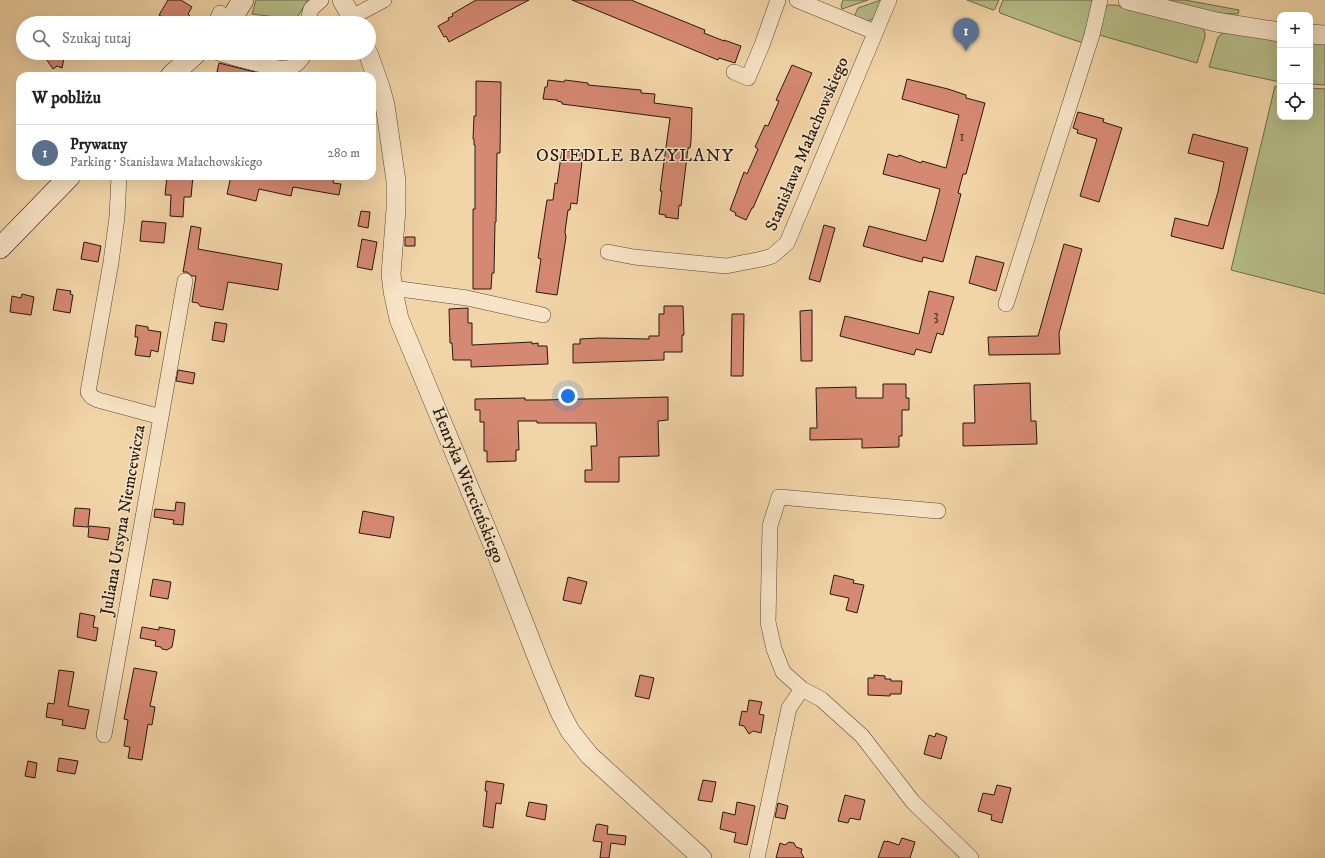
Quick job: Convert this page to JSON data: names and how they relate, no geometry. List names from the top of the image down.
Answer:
{
  "streets": {
    "street": ["Stanisława Małachowskiego", "Henryka Wiercieńskiego", "Juliana Ursyna Niemcewicza"]
  },
  "districts": ["OSIEDLE BAZYLANY"],
  "house_numbers": ["1", "3"],
  "page": {
    "map_buttons": ["+", "−"],
    "search": "Szukaj tutaj",
    "pins": "1",
    "heading": "W pobliżu",
    "list": [
      {
        "mark": "1",
        "name": "Prywatny",
        "note": "Parking · Stanisława Małachowskiego",
        "value": "280 m"
      }
    ]
  }
}
